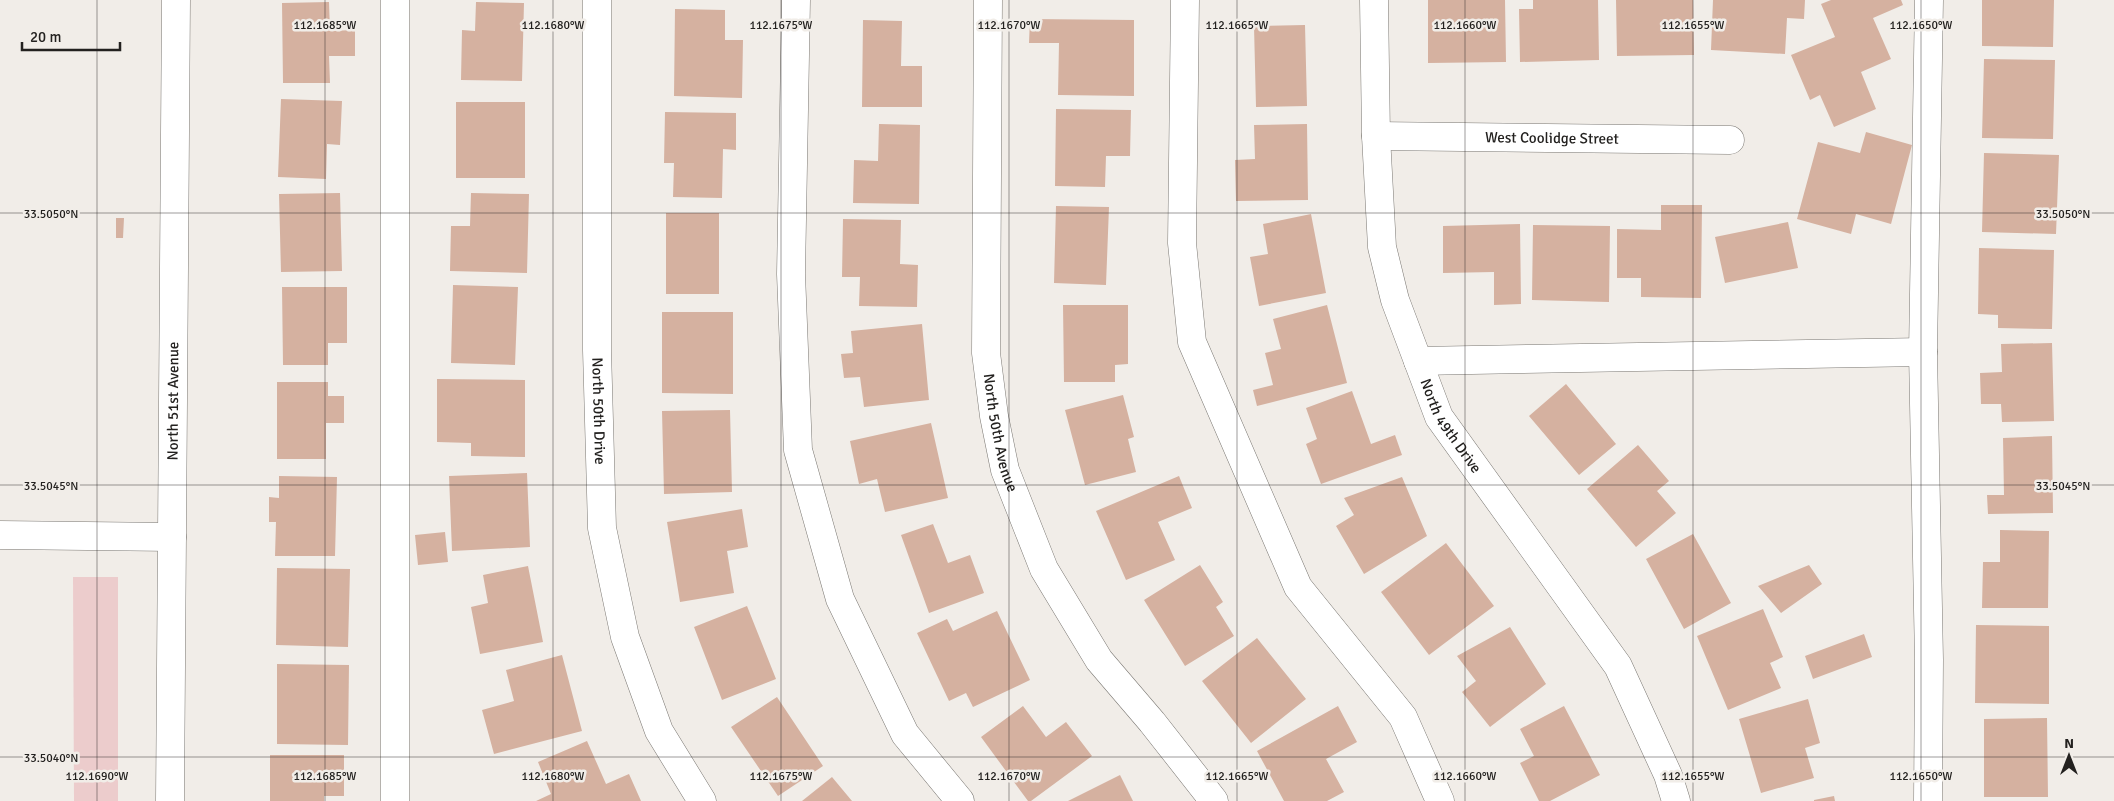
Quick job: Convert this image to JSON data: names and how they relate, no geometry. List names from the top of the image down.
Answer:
{
  "streets": {
    "street": [
      "West Coolidge Street",
      "North 51st Avenue",
      "North 50th Drive",
      "North 49th Drive",
      "North 50th Avenue"
    ]
  },
  "crossings": [
    ["West Coolidge Street", "North 49th Drive"]
  ],
  "scale_bar": "20 m",
  "north": "top",
  "coordinates": [
    "112.1685°W",
    "112.1680°W",
    "112.1675°W",
    "112.1670°W",
    "112.1665°W",
    "112.1660°W",
    "112.1655°W",
    "112.1650°W",
    "33.5050°N",
    "33.5045°N",
    "33.5040°N",
    "112.1690°W"
  ]
}
